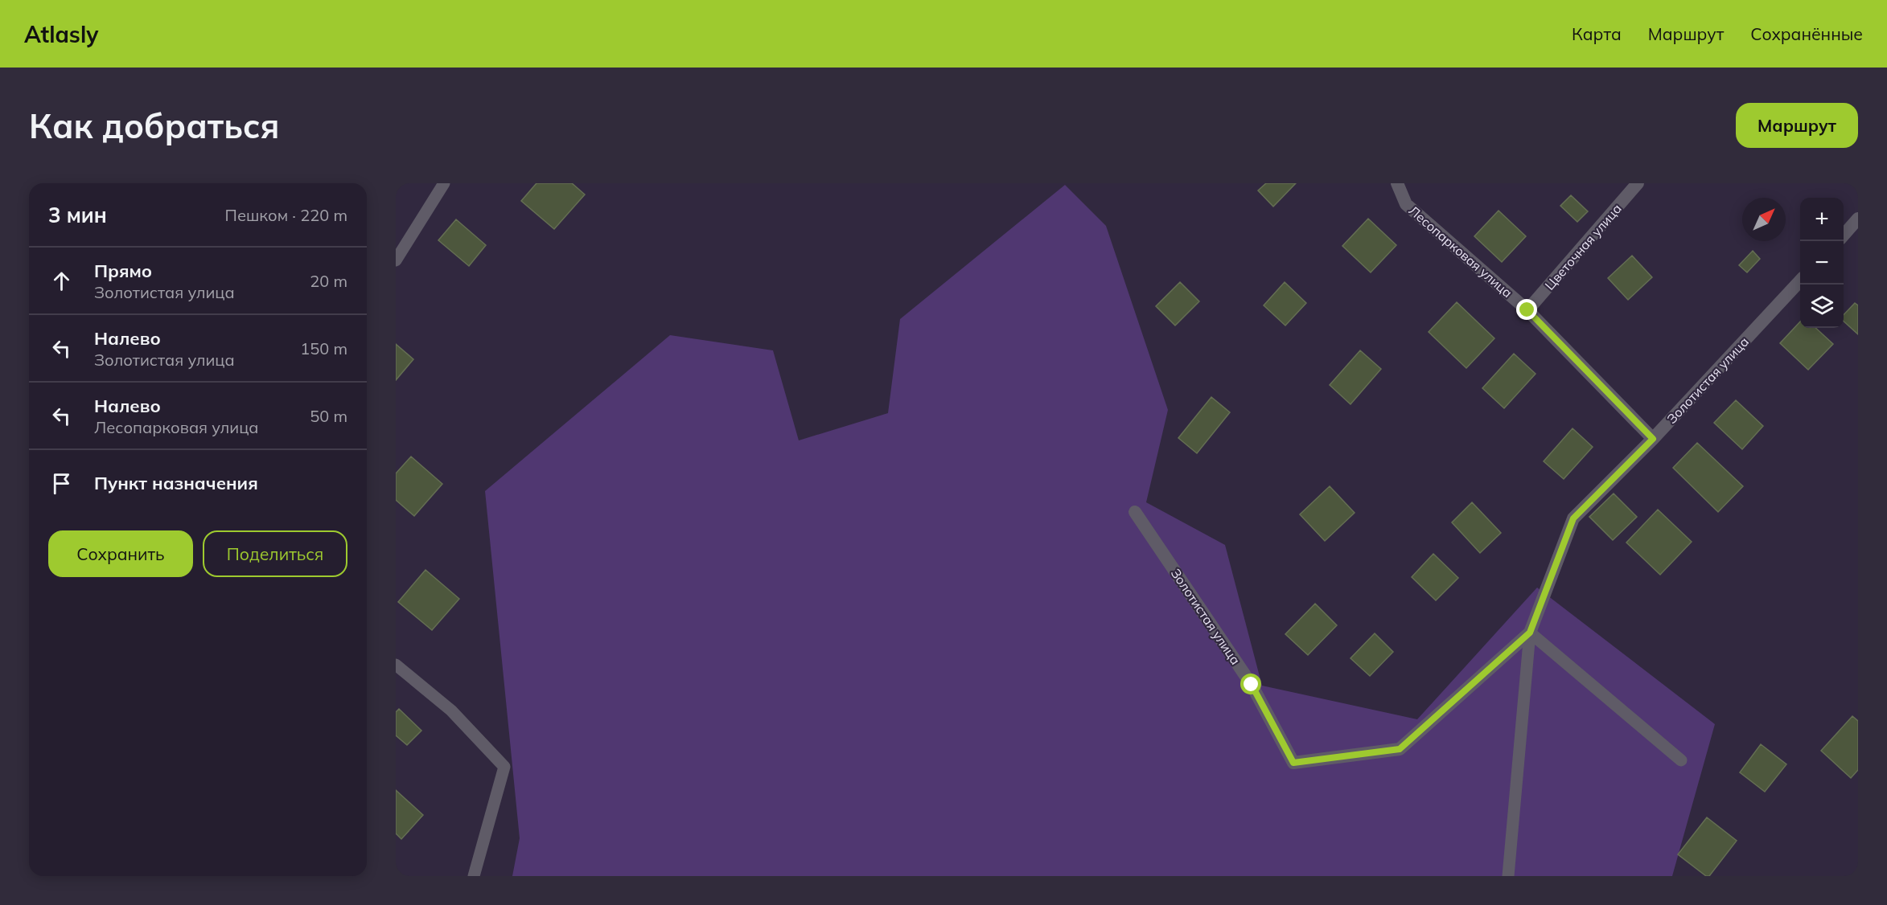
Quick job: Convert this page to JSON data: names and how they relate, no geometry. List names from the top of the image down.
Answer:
{
  "streets": {
    "street": ["Цветочная улица", "Лесопарковая улица", "Золотистая улица"]
  },
  "crossings": [
    ["Цветочная улица", "Лесопарковая улица"],
    ["Лесопарковая улица", "Золотистая улица"]
  ],
  "north": "top right",
  "page": {
    "header": "Atlasly",
    "nav": ["Карта", "Маршрут", "Сохранённые"],
    "buttons": [
      "Маршрут",
      ["Сохранить", "Поделиться"]
    ],
    "title": "Как добраться",
    "heading": ["3 мин", "Пешком · 220 m"],
    "map_buttons": ["+", "−"],
    "list": [
      ["Прямо", "Золотистая улица", "20 m"],
      ["Налево", "Золотистая улица", "150 m"],
      ["Налево", "Лесопарковая улица", "50 m"],
      "Пункт назначения"
    ]
  }
}
